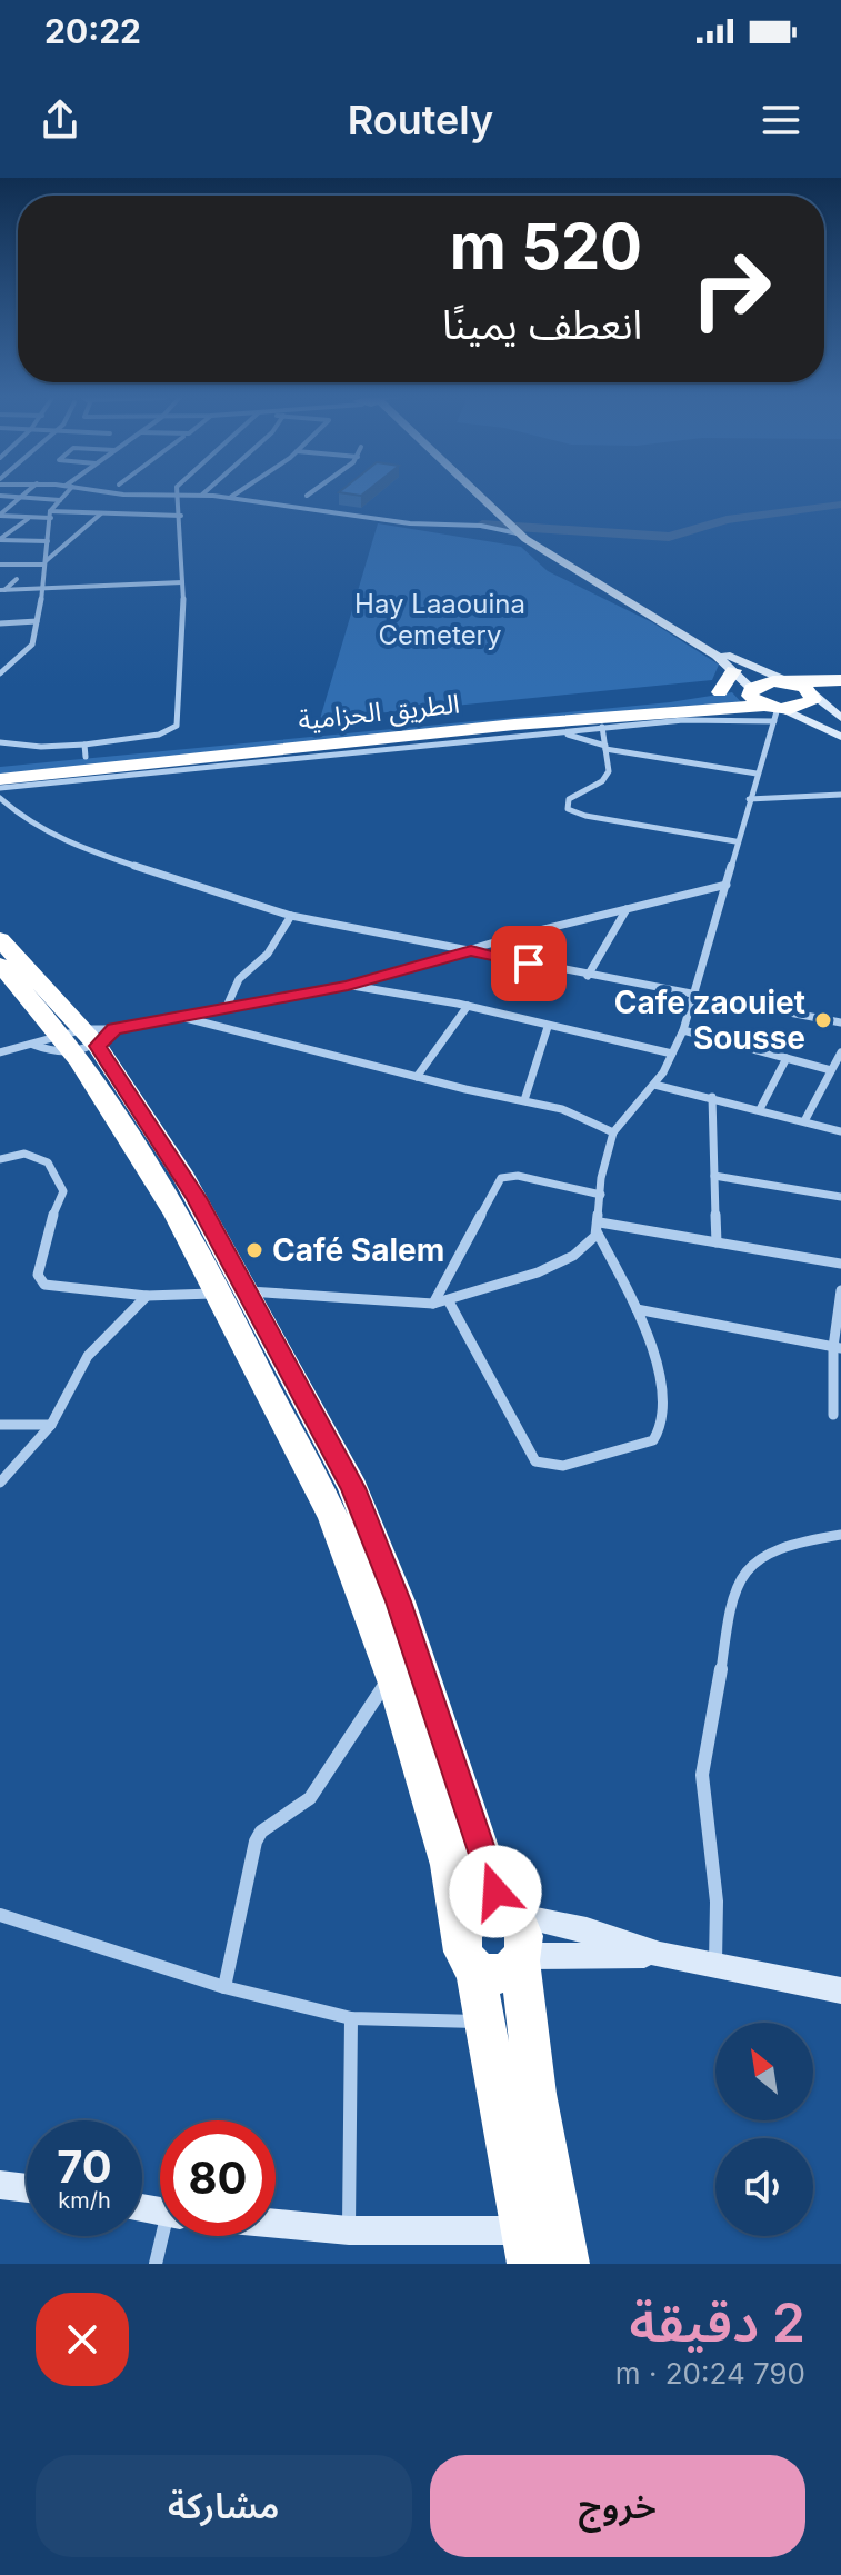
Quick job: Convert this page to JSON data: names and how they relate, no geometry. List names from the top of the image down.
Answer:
{
  "streets": {
    "highway": ["الطريق الحزامية"]
  },
  "parks": ["Hay Laaouina Cemetery"],
  "places": ["Cafe zaouiet Sousse", "Café Salem"],
  "north": "top left",
  "page": {
    "status": "20:22",
    "header": "Routely",
    "turn": ["520 m", "انعطف يمينًا"],
    "speed": "70 km/h",
    "limit": "80",
    "heading": ["2 دقيقة", "790 m · 20:24"],
    "buttons": ["خروج", "مشاركة"]
  }
}
